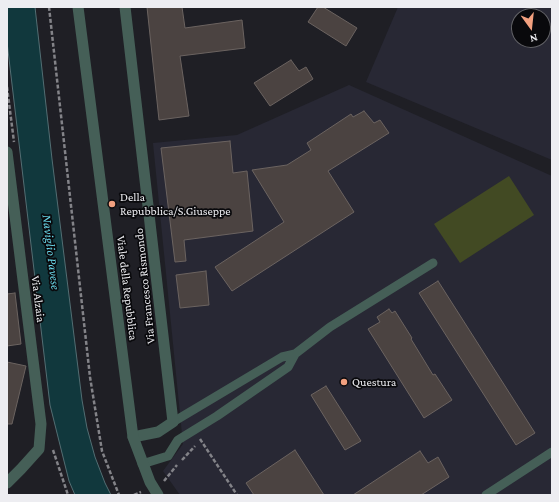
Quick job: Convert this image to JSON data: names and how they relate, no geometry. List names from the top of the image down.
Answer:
{
  "streets": {
    "street": ["Via Francesco Rismondo", "Viale della Repubblica", "Via Alzaia"]
  },
  "water": ["Naviglio Pavese"],
  "places": ["Della Repubblica/S.Giuseppe", "Questura"],
  "north": "bottom"
}
